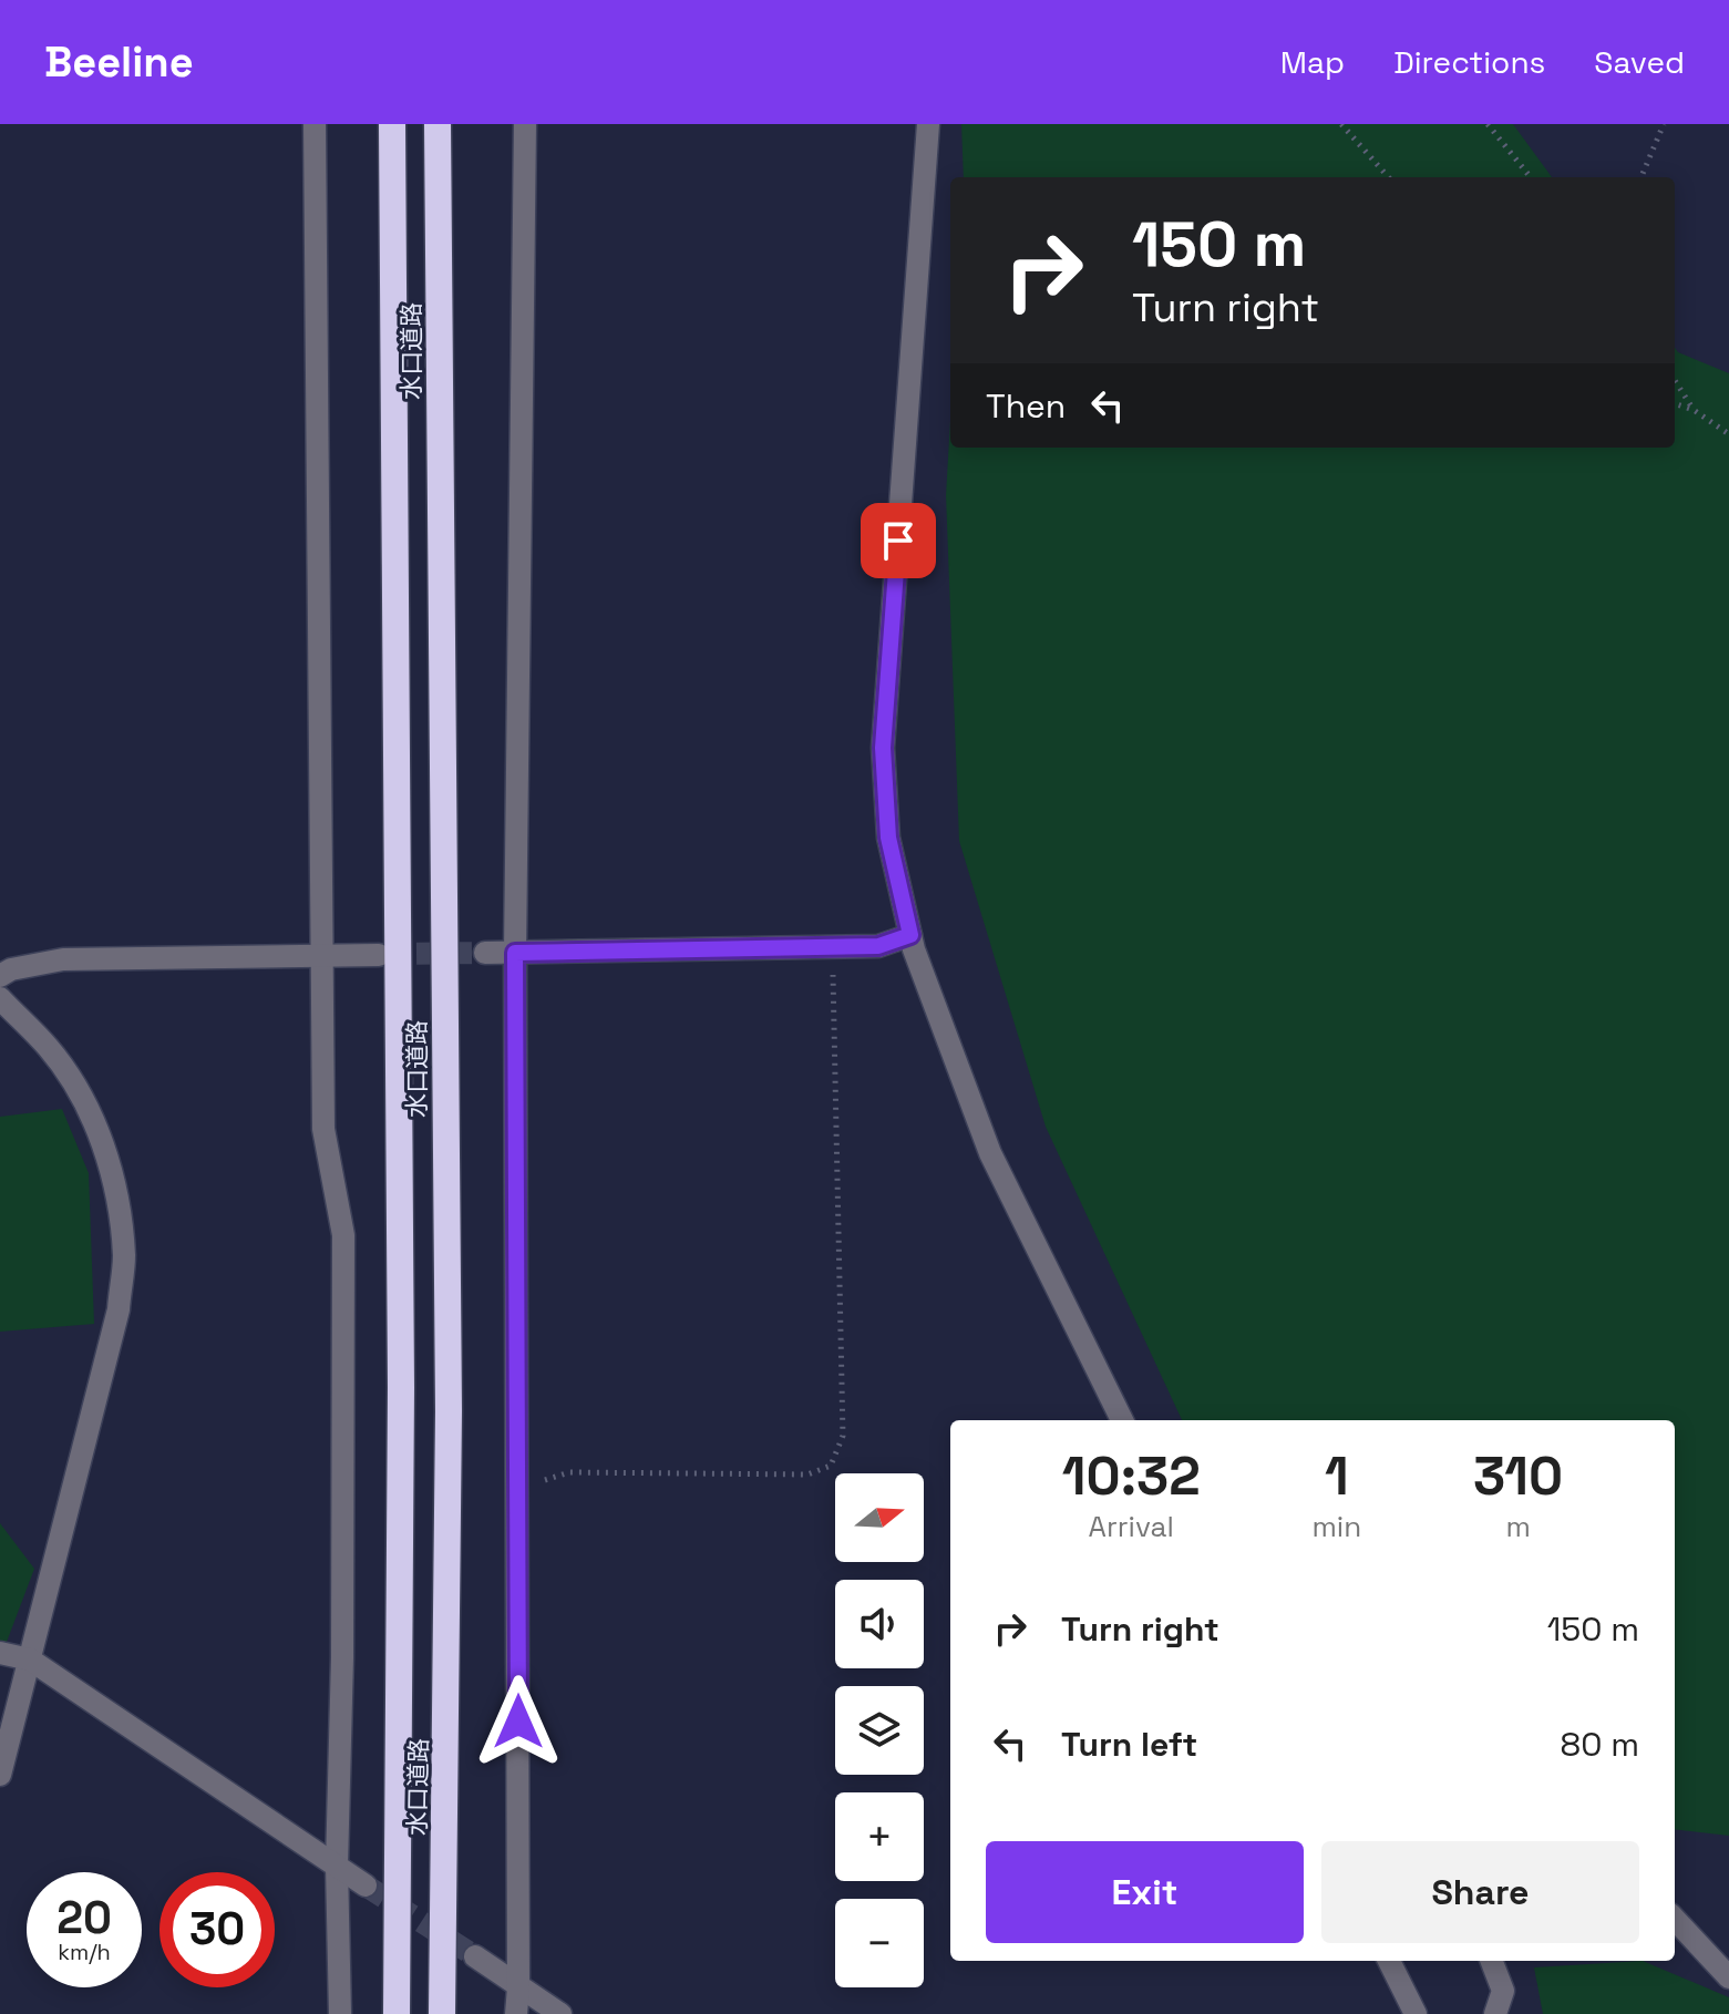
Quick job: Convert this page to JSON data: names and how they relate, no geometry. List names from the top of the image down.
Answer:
{
  "streets": {
    "highway": ["水口道路"]
  },
  "north": "right",
  "page": {
    "header": "Beeline",
    "nav": ["Map", "Directions", "Saved"],
    "turn": ["150 m", "Turn right"],
    "then": "Then",
    "eta": [
      "10:32",
      "Arrival",
      "1",
      "min",
      "310",
      "m"
    ],
    "map_buttons": ["+", "−"],
    "list": [
      {
        "name": "Turn right",
        "value": "150 m"
      },
      {
        "name": "Turn left",
        "value": "80 m"
      }
    ],
    "buttons": ["Exit", "Share"],
    "speed": "20 km/h",
    "limit": "30"
  }
}
